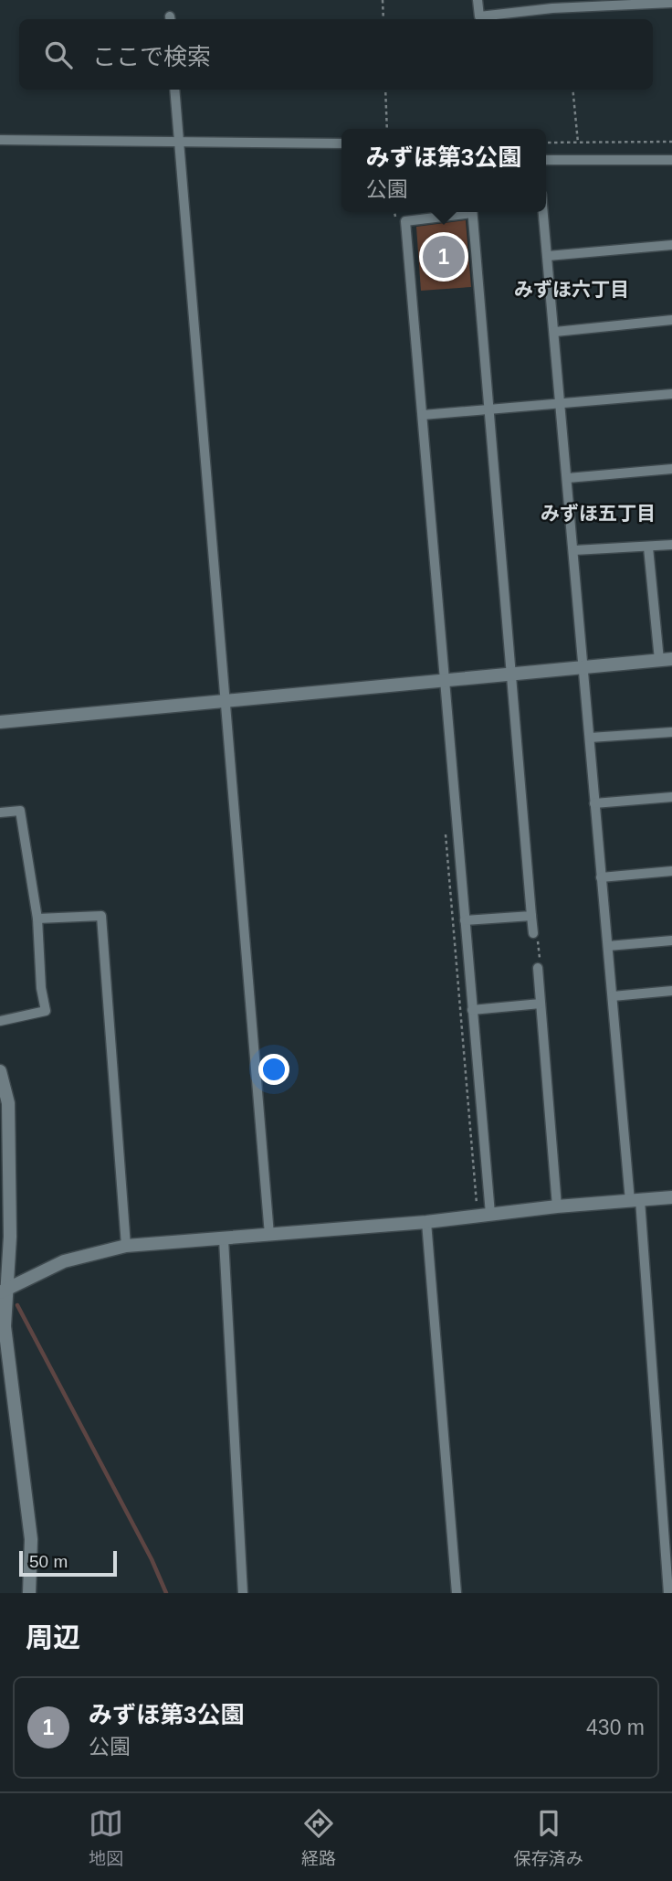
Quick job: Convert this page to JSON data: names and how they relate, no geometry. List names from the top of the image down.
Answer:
{
  "districts": ["みずほ六丁目", "みずほ五丁目"],
  "scale_bar": "50 m",
  "page": {
    "search": "ここで検索",
    "popup": ["みずほ第3公園", "公園"],
    "pins": "1",
    "scale": "50 m",
    "heading": "周辺",
    "list": [
      {
        "mark": "1",
        "name": "みずほ第3公園",
        "note": "公園",
        "value": "430 m"
      }
    ],
    "nav": ["地図", "経路", "保存済み"]
  }
}
